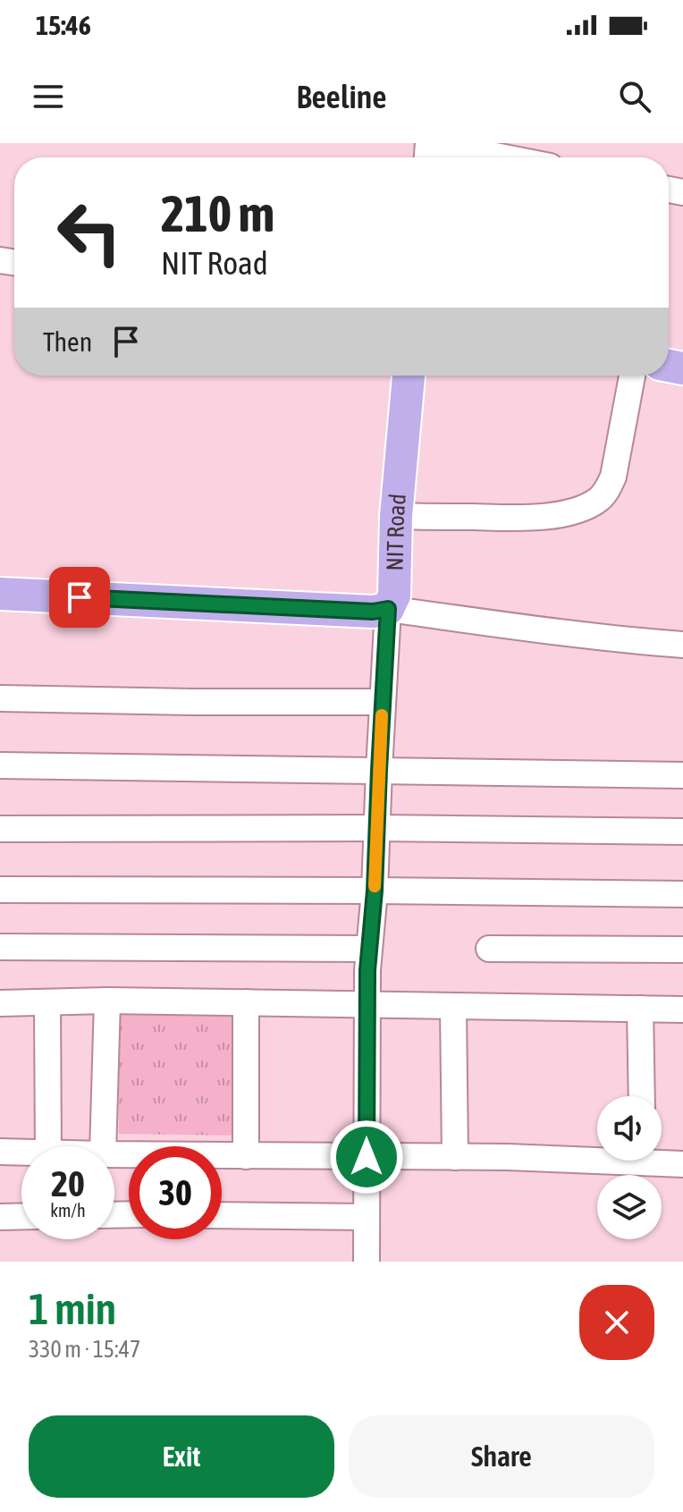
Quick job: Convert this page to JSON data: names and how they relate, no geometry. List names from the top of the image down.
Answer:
{
  "streets": {
    "main road": ["NIT Road"]
  },
  "page": {
    "status": "15:46",
    "header": "Beeline",
    "turn": ["210 m", "NIT Road"],
    "then": "Then",
    "speed": "20 km/h",
    "limit": "30",
    "heading": ["1 min", "330 m · 15:47"],
    "buttons": ["Exit", "Share"]
  }
}
